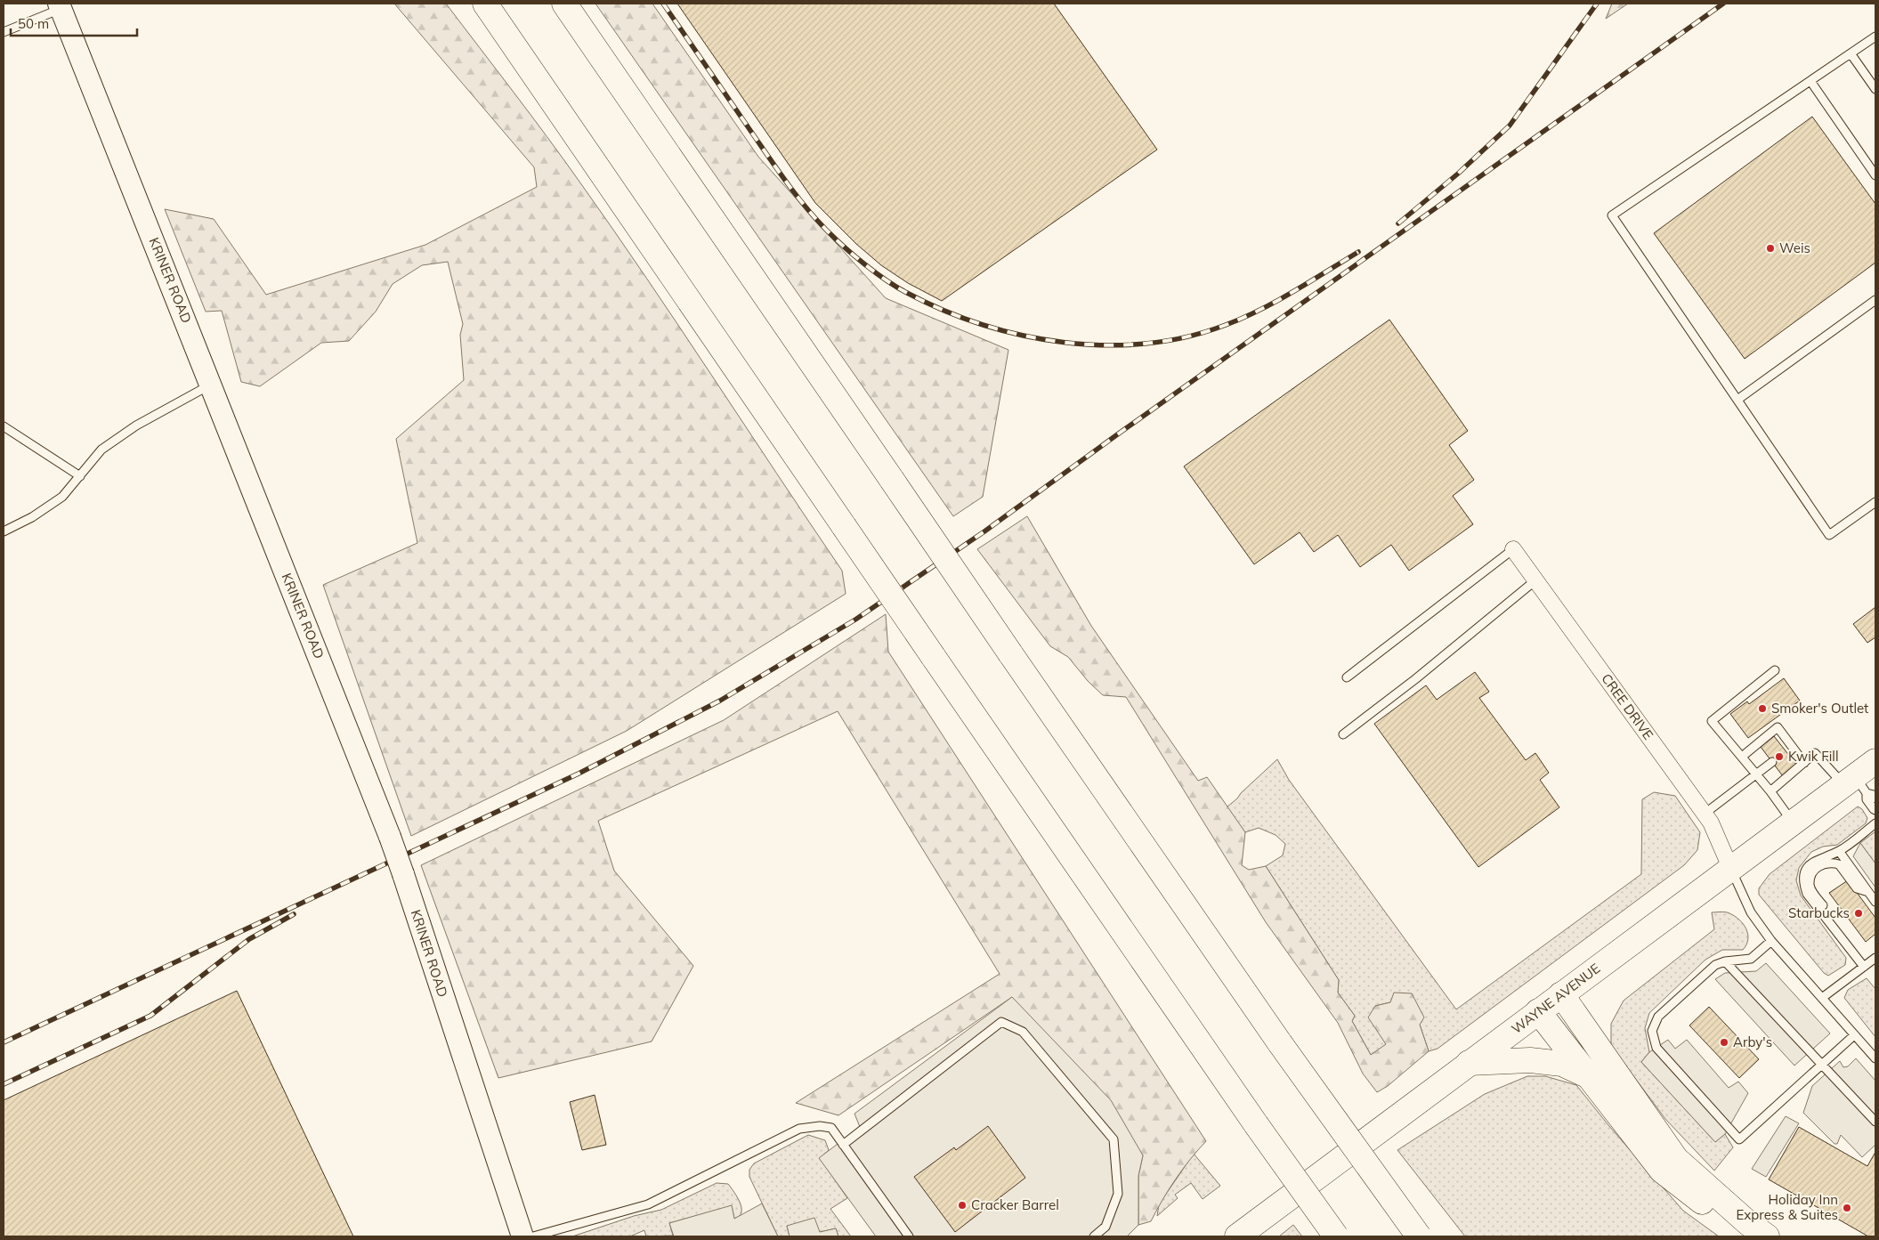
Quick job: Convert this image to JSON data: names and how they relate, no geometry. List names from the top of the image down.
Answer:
{
  "streets": {
    "main road": ["WAYNE AVENUE"],
    "street": ["KRINER ROAD", "CREE DRIVE"]
  },
  "crossings": [
    ["CREE DRIVE", "WAYNE AVENUE"]
  ],
  "places": [
    "Weis",
    "Smoker's Outlet",
    "Kwik Fill",
    "Starbucks",
    "Arby's",
    "Cracker Barrel",
    "Holiday Inn Express & Suites"
  ],
  "scale_bar": "50 m"
}
